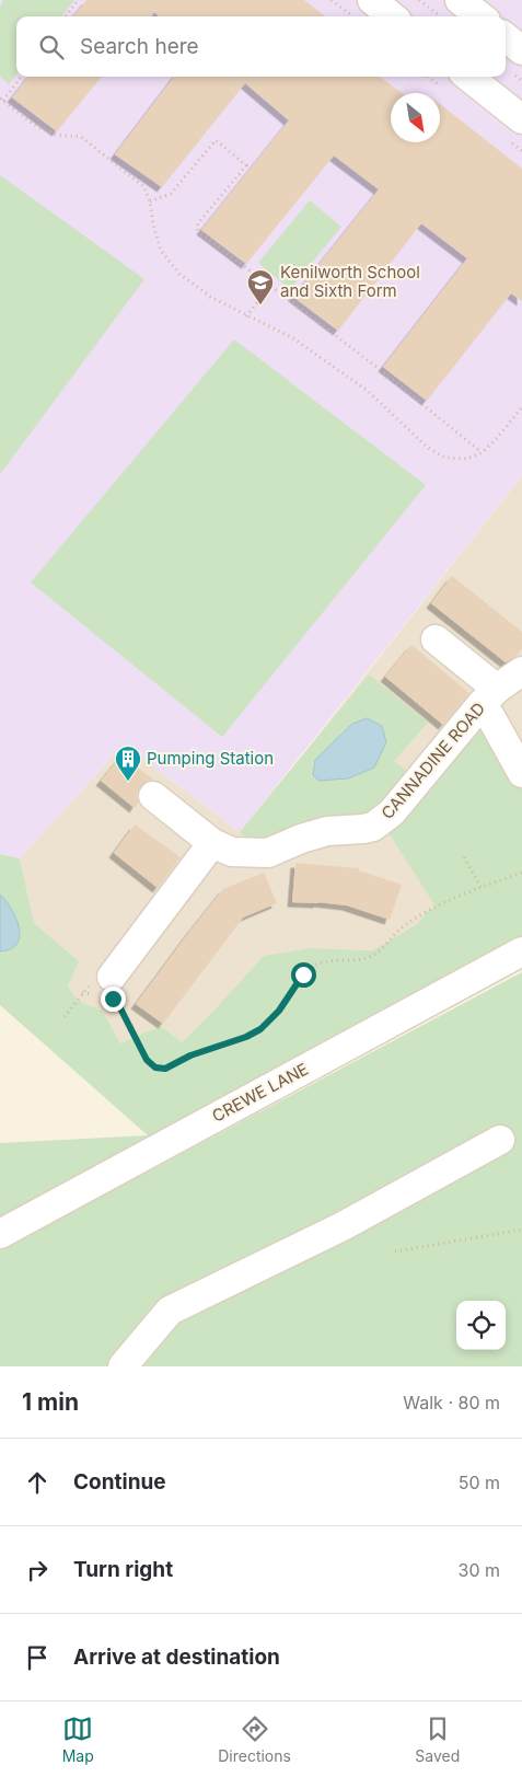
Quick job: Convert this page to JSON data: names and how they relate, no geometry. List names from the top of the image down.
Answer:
{
  "streets": {
    "street": ["CANNADINE ROAD", "CREWE LANE"]
  },
  "places": {
    "school or university": ["Kenilworth School and Sixth Form"],
    "building": ["Pumping Station"]
  },
  "north": "bottom right",
  "page": {
    "search": "Search here",
    "heading": ["1 min", "Walk · 80 m"],
    "list": [
      ["Continue", "50 m"],
      ["Turn right", "30 m"],
      "Arrive at destination"
    ],
    "nav": ["Map", "Directions", "Saved"]
  }
}
